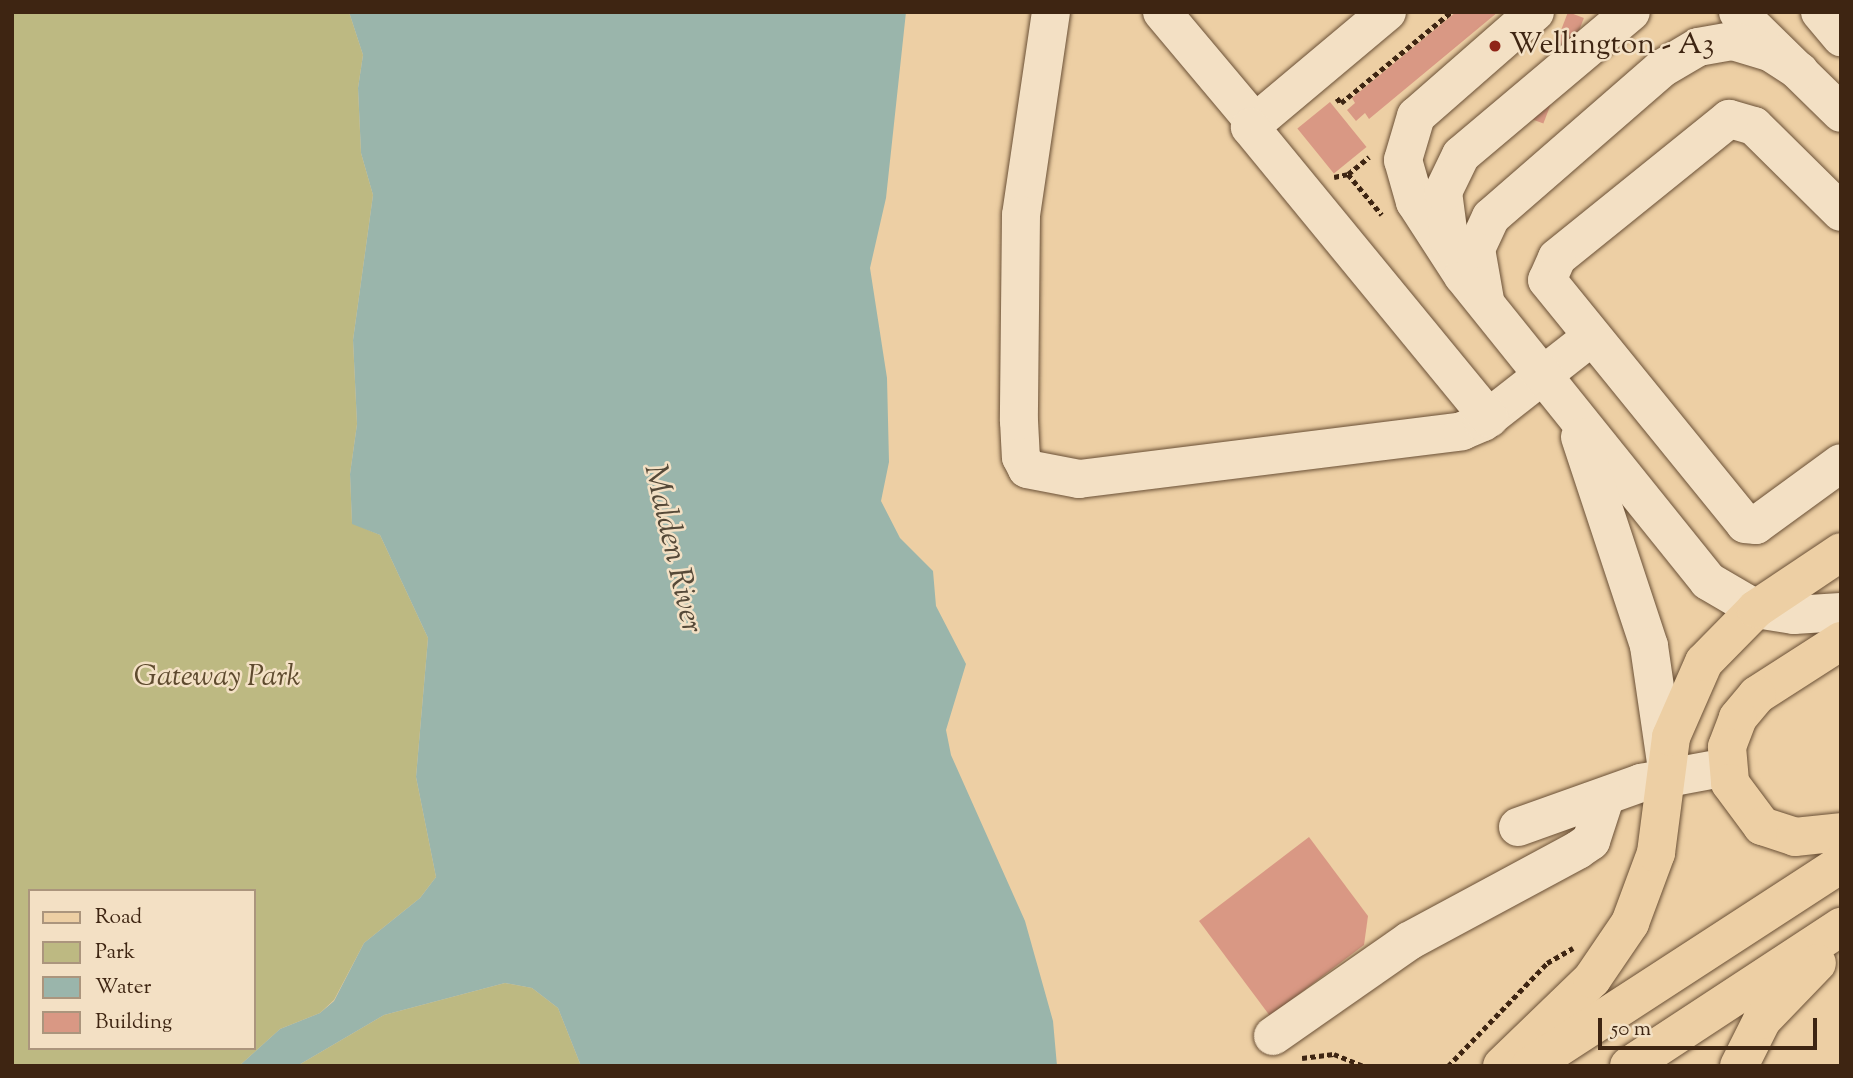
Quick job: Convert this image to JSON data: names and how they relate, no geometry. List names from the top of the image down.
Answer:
{
  "water": ["Malden River"],
  "parks": ["Gateway Park"],
  "places": ["Wellington - A3"],
  "legend": [
    "Road",
    "Park",
    "Water",
    "Building"
  ],
  "scale_bar": "50 m"
}
